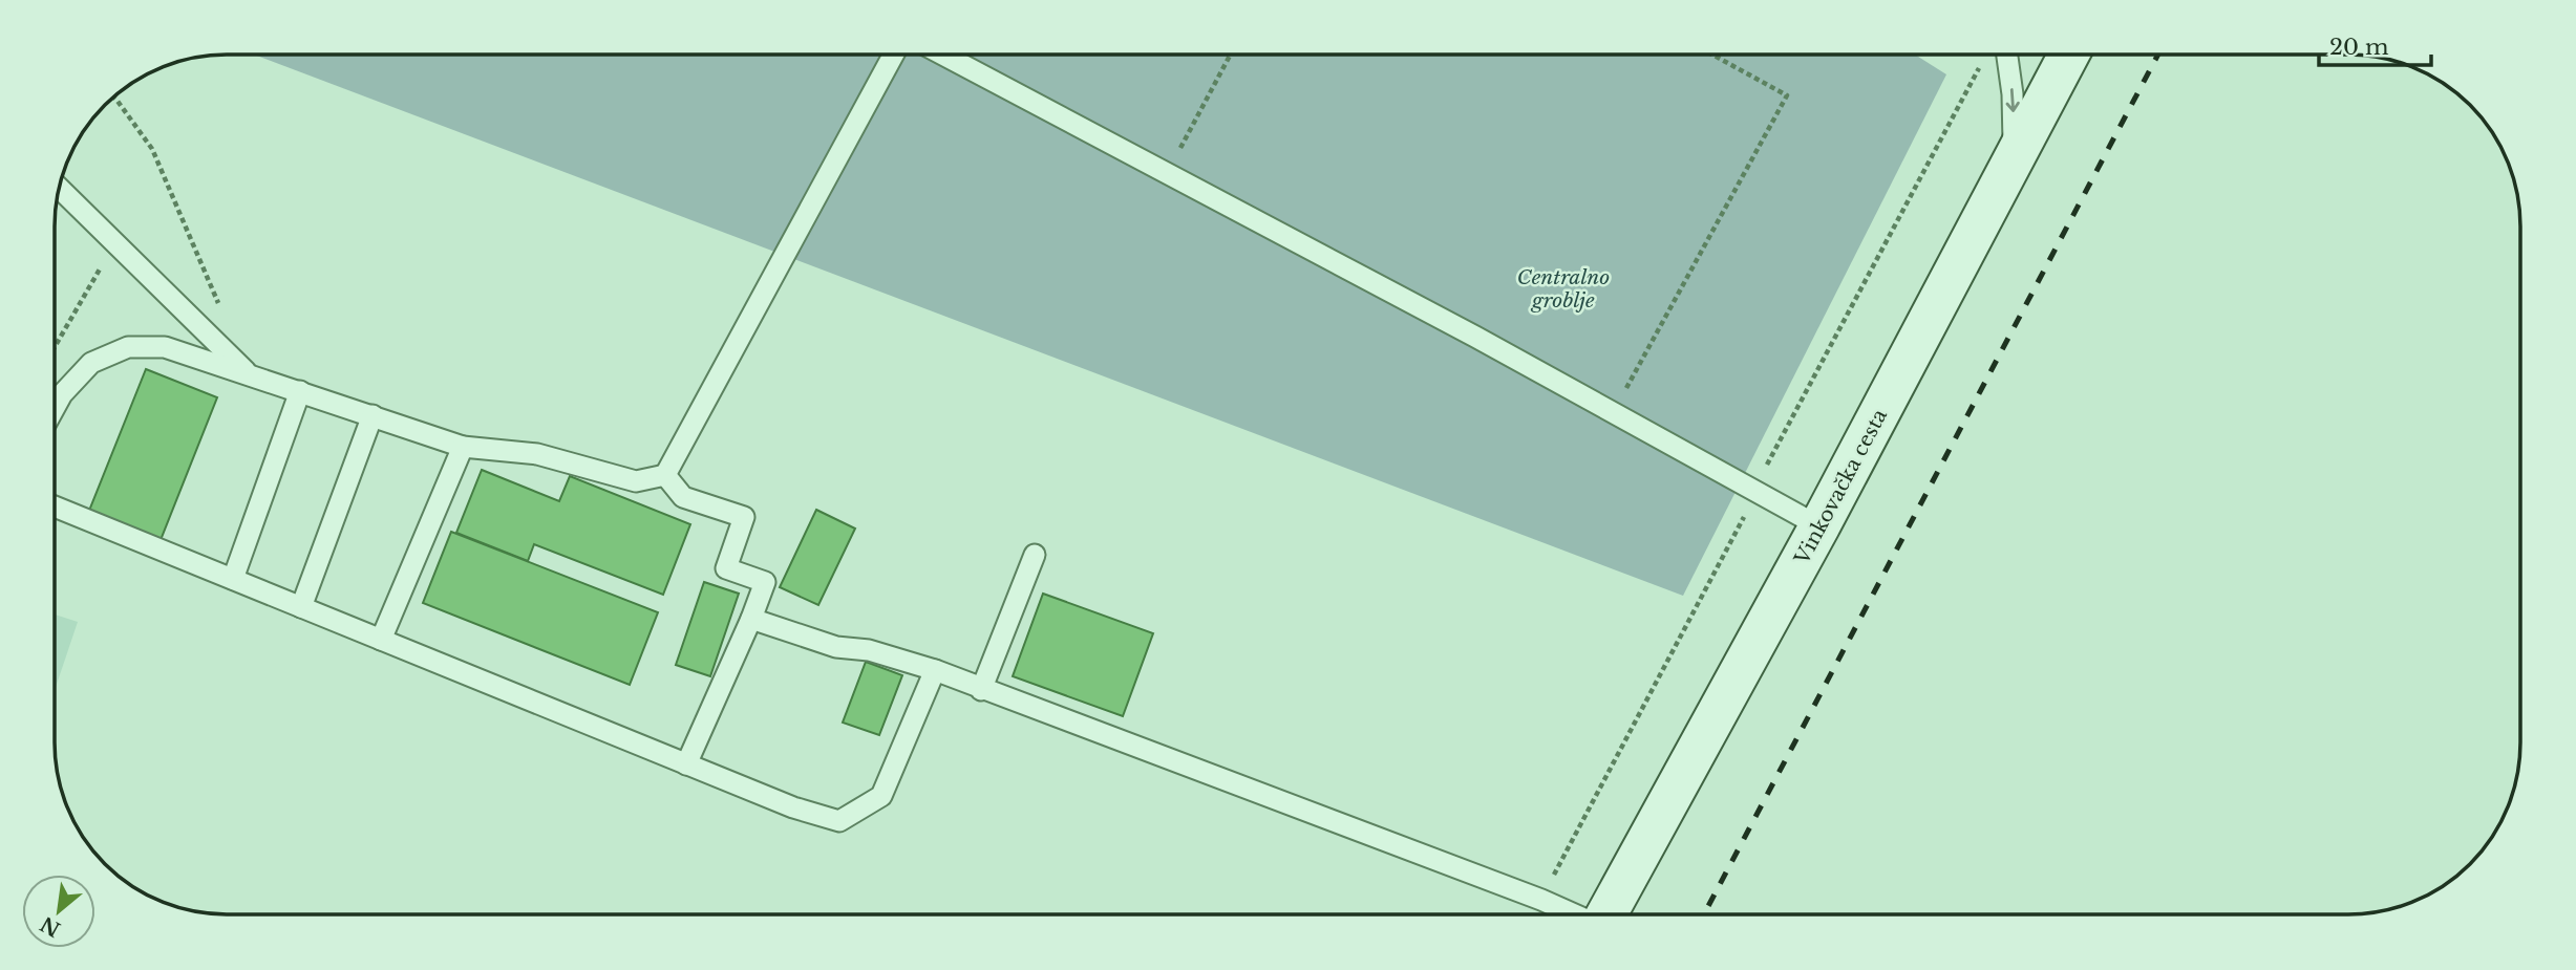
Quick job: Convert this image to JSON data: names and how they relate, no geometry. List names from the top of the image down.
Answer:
{
  "streets": {
    "main road": ["Vinkovačka cesta"]
  },
  "parks": ["Centralno groblje"],
  "scale_bar": "20 m",
  "north": "bottom left"
}
